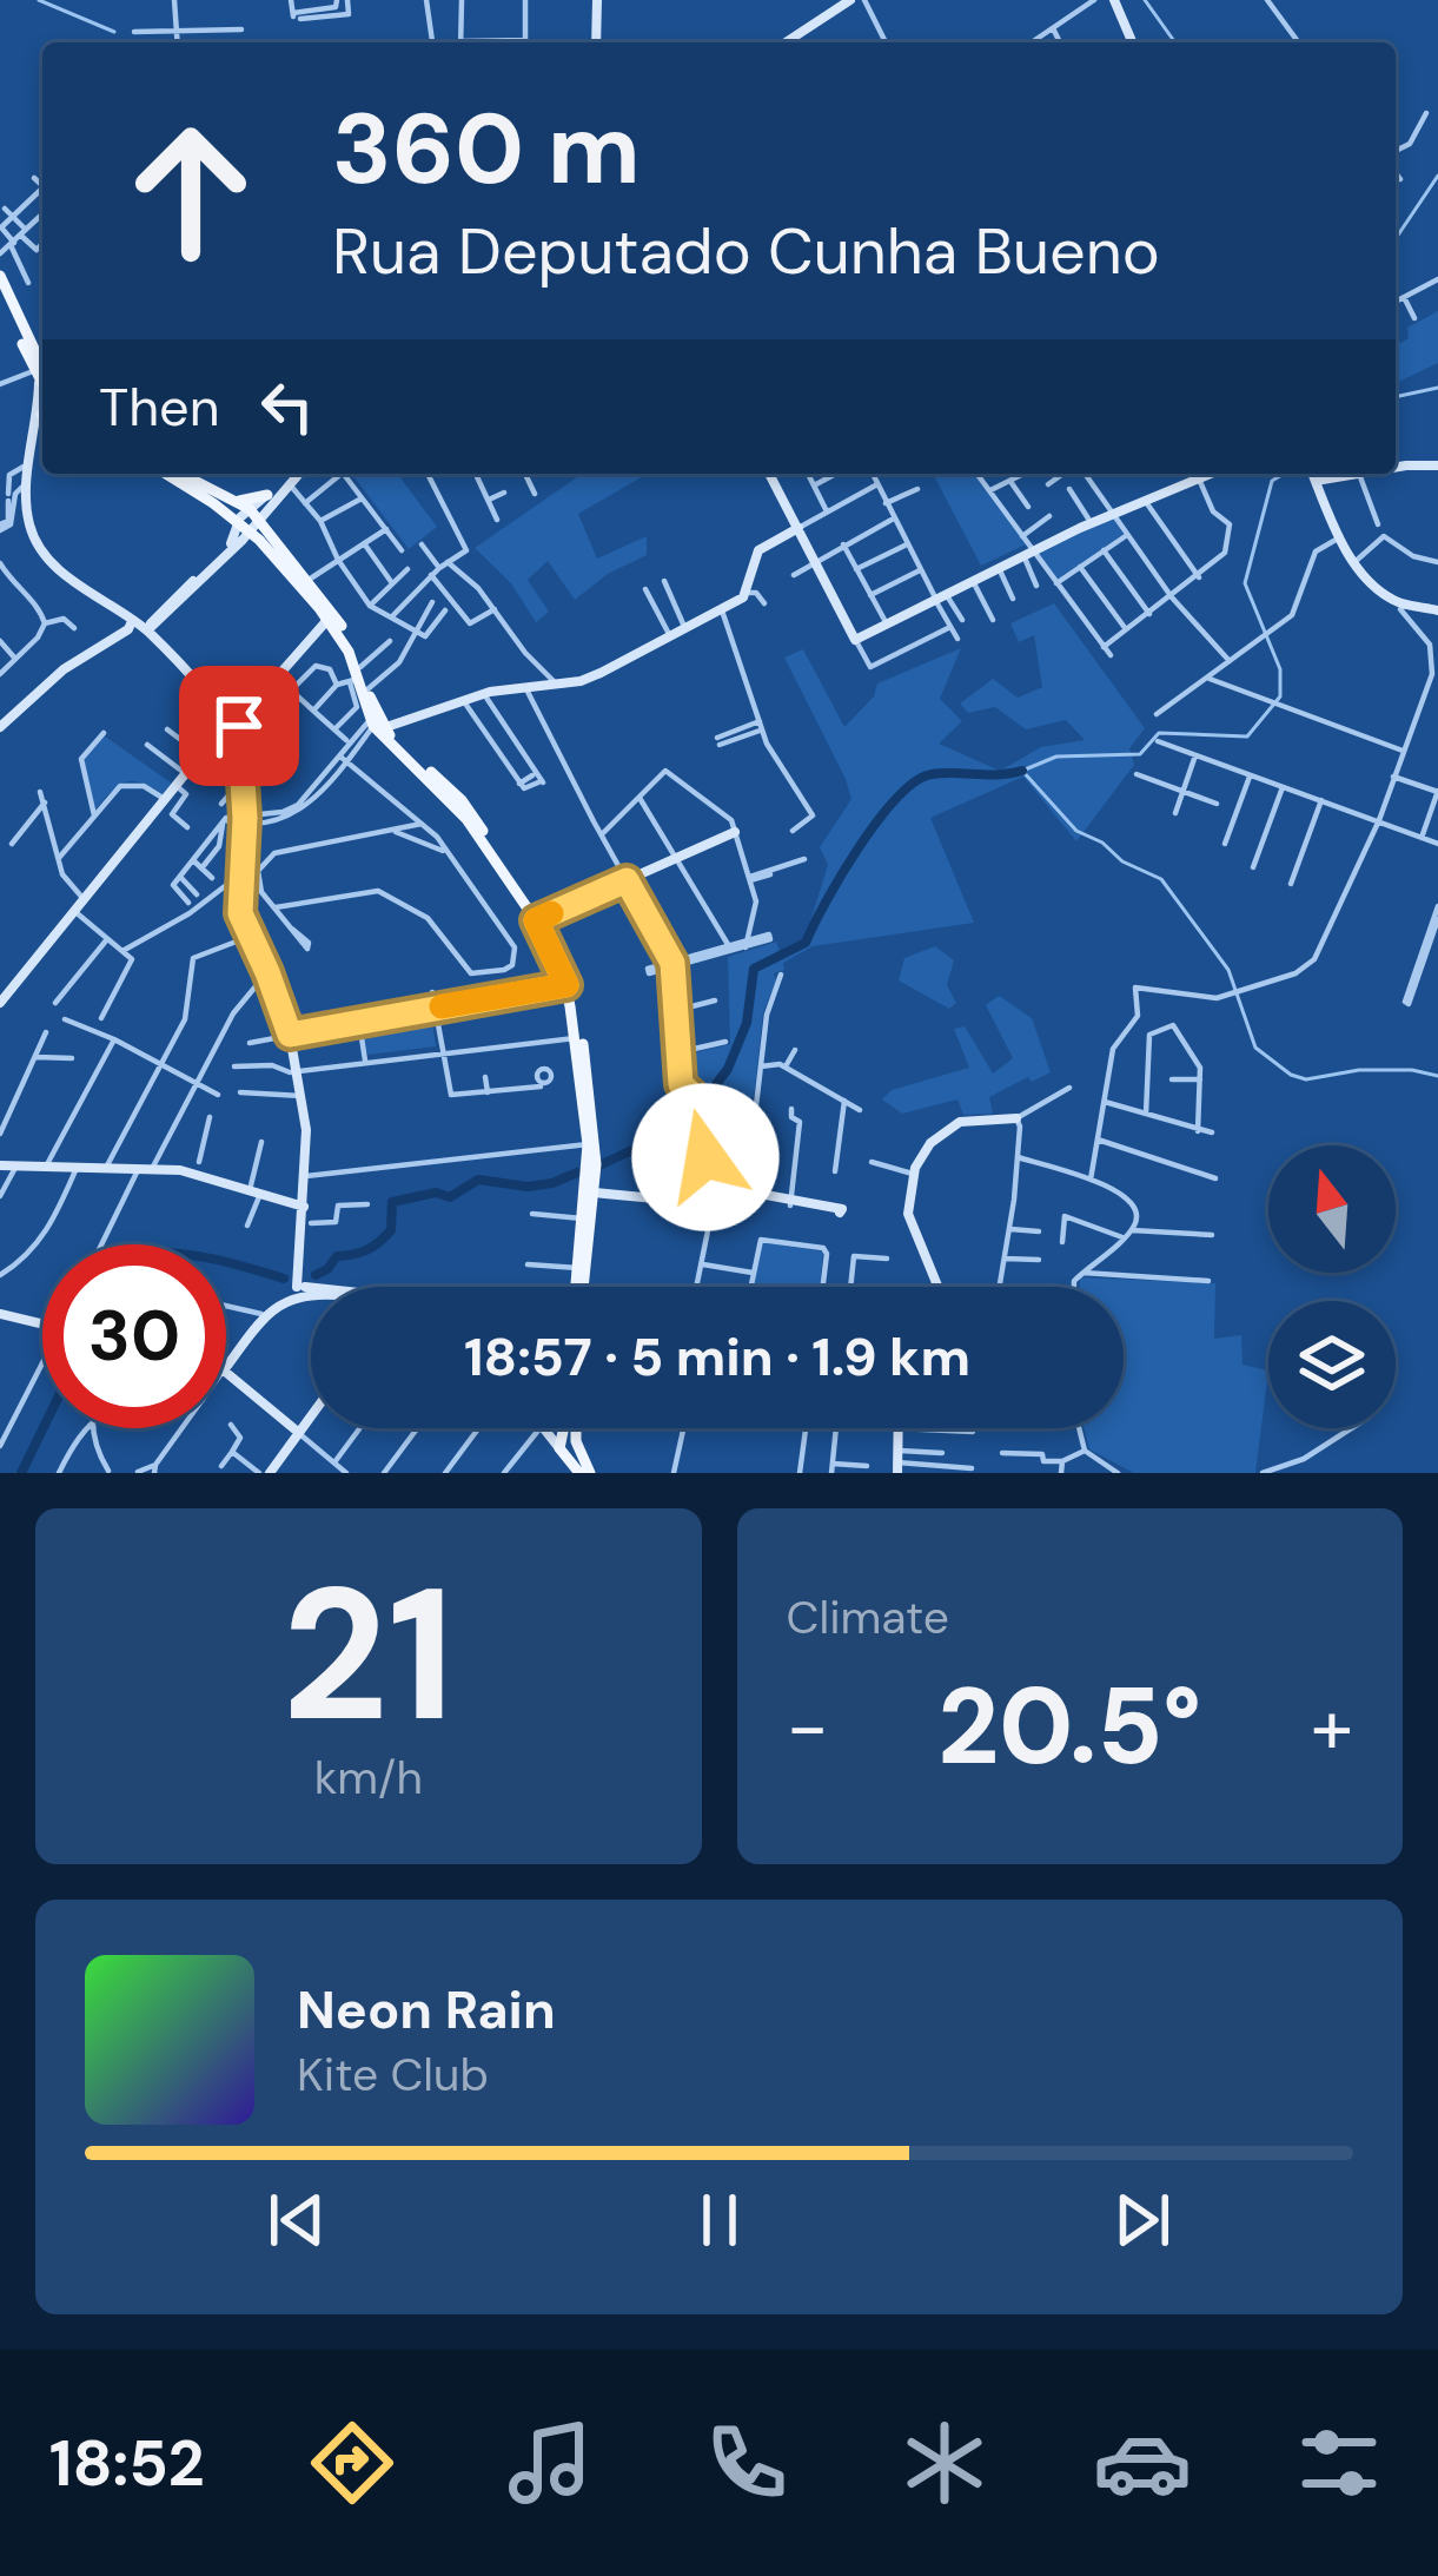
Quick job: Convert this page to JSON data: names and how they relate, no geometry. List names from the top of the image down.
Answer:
{
  "north": "top",
  "page": {
    "turn": ["360 m", "Rua Deputado Cunha Bueno"],
    "then": "Then",
    "limit": "30",
    "trip": "18:57 · 5 min · 1.9 km",
    "tile": [
      ["21", "km/h"],
      "Climate"
    ],
    "heat": ["−", "20.5°", "+"],
    "song": ["Neon Rain", "Kite Club"],
    "tabs": "18:52"
  }
}
